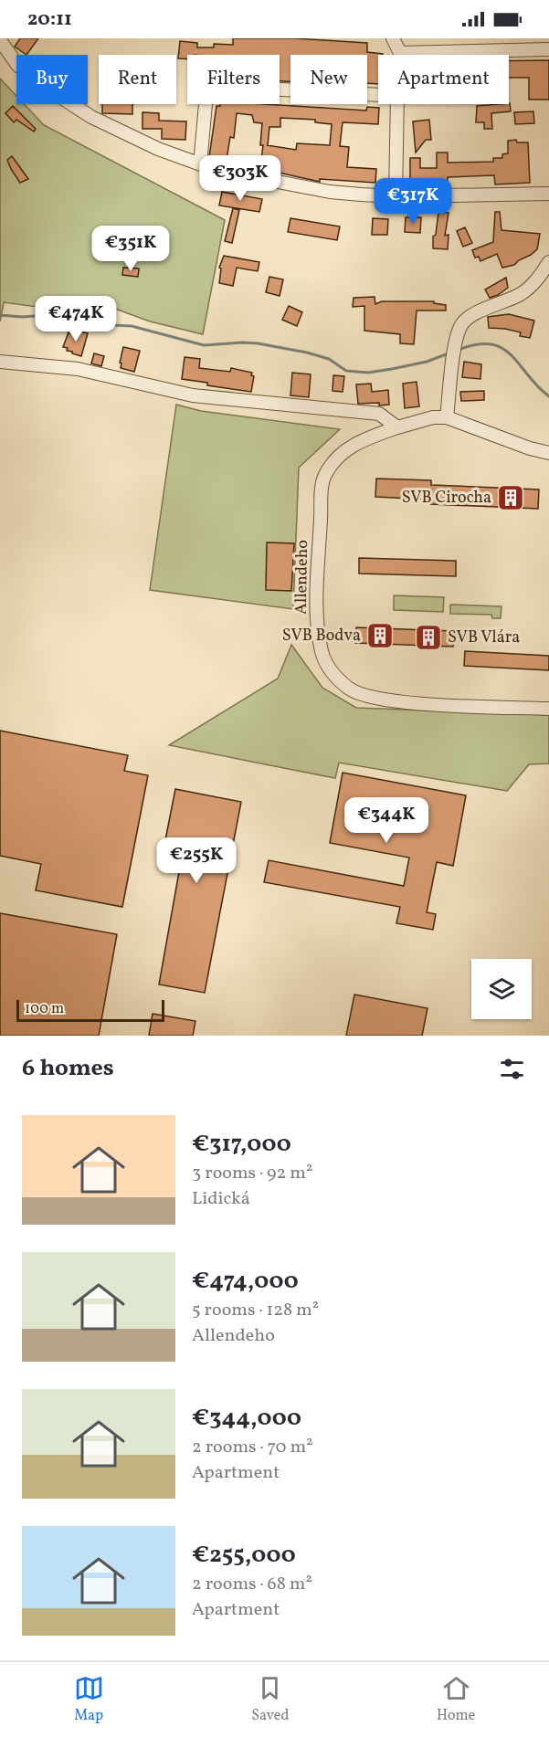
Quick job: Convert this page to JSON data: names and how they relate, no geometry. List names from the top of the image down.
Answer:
{
  "streets": {
    "street": ["Allendeho"]
  },
  "places": {
    "building": ["SVB Cirocha", "SVB Bodva", "SVB Vlára"]
  },
  "scale_bar": "100 m",
  "page": {
    "status": "20:11",
    "chip": [
      "Buy",
      "Rent",
      "Filters",
      "New",
      "Apartment"
    ],
    "price": [
      "€303K",
      "€317K",
      "€351K",
      "€474K",
      "€344K",
      "€255K"
    ],
    "scale": "100 m",
    "heading": "6 homes",
    "list": [
      {
        "name": "€317,000",
        "note": "3 rooms · 92 m² · Lidická"
      },
      {
        "name": "€474,000",
        "note": "5 rooms · 128 m² · Allendeho"
      },
      {
        "name": "€344,000",
        "note": "2 rooms · 70 m² · Apartment"
      },
      {
        "name": "€255,000",
        "note": "2 rooms · 68 m² · Apartment"
      }
    ],
    "tabs": ["Map", "Saved", "Home"]
  }
}
